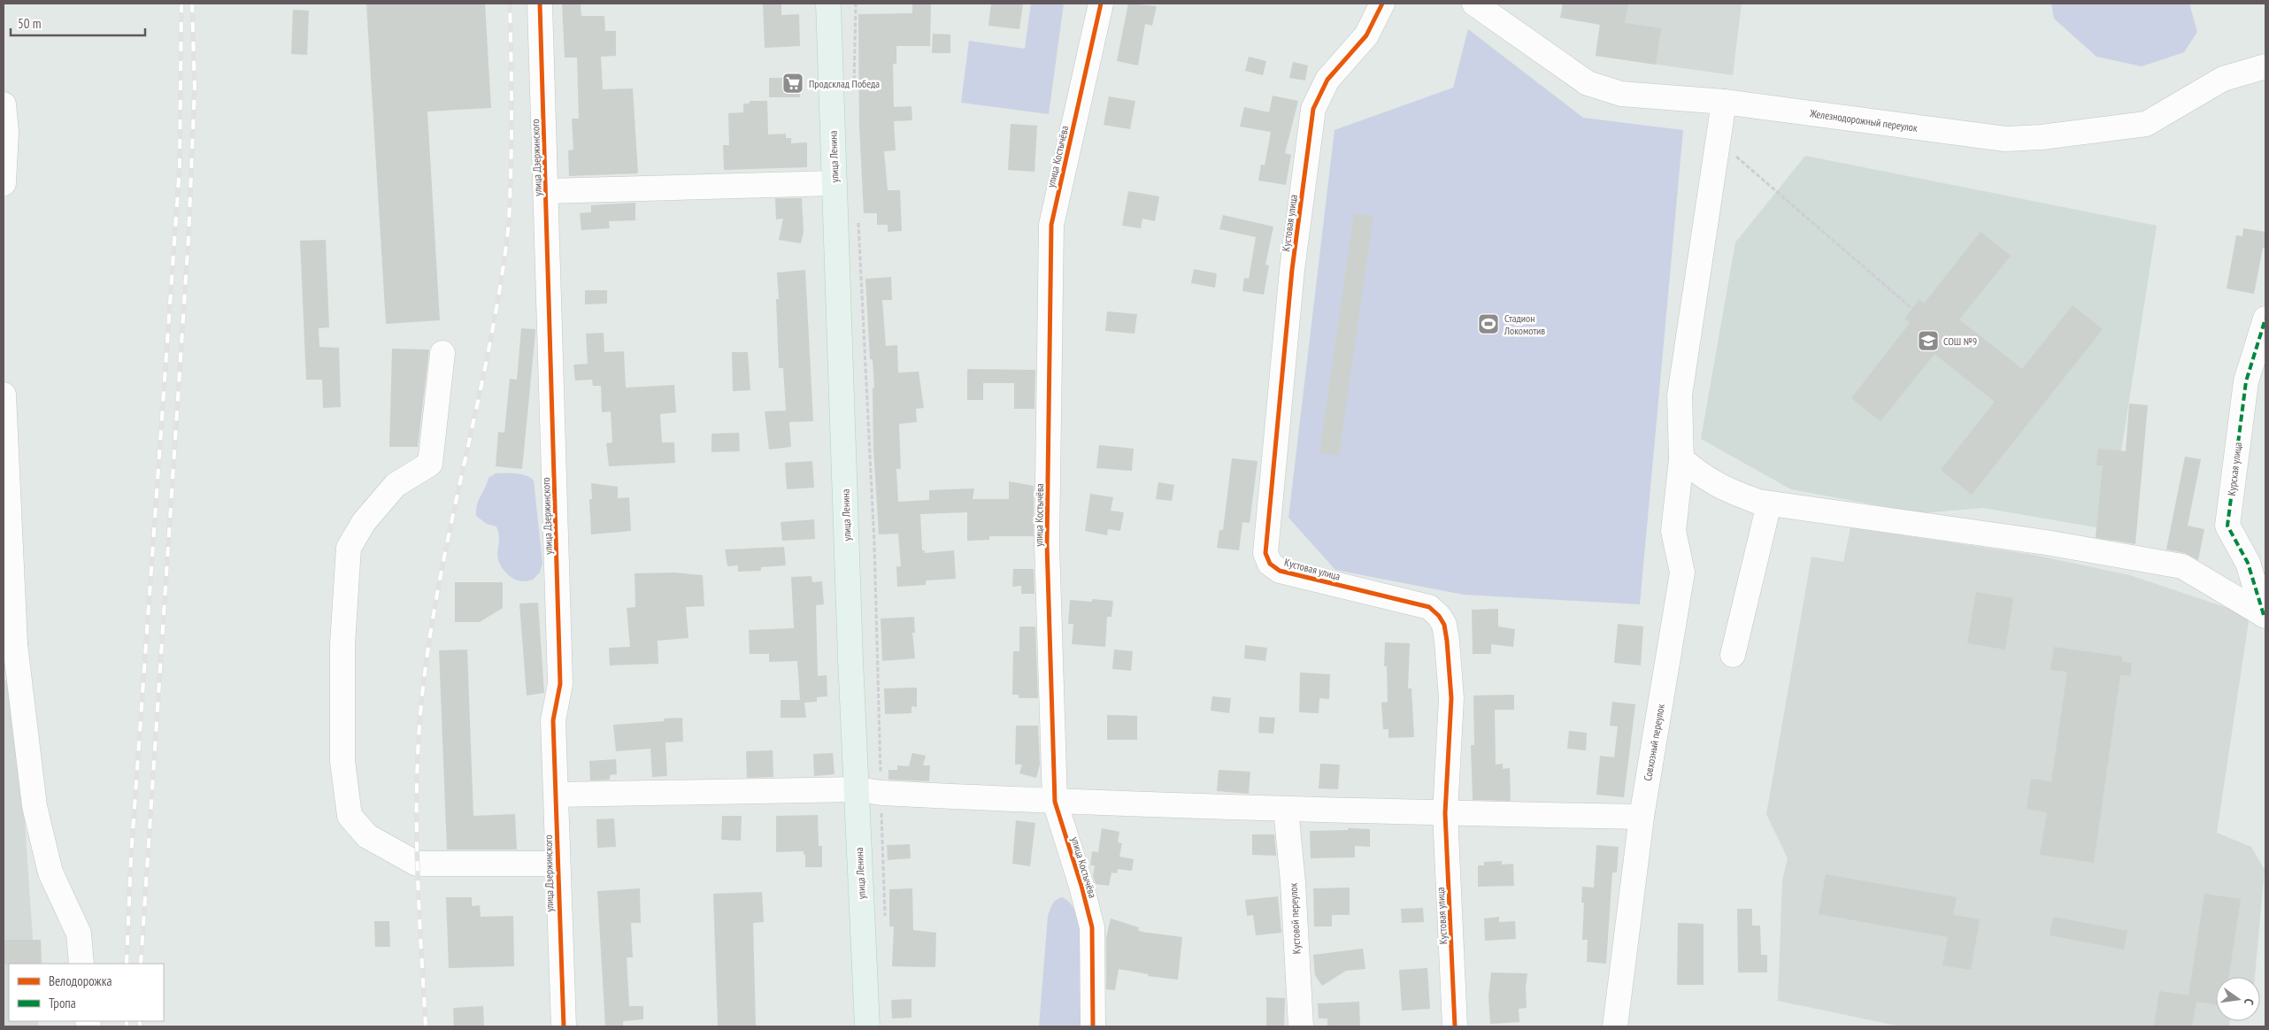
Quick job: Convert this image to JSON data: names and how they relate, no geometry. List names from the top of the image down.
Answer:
{
  "streets": {
    "main road": ["улица Ленина"],
    "street": [
      "Железнодорожный переулок",
      "улица Костычёва",
      "улица Дзержинского",
      "Кустовая улица",
      "Курская улица",
      "Совхозный переулок",
      "Кустовой переулок"
    ]
  },
  "crossings": [
    ["Железнодорожный переулок", "Совхозный переулок"]
  ],
  "places": {
    "supermarket": ["Продсклад Победа"],
    "sports": ["Стадион Локомотив"],
    "school or university": ["СОШ №9"]
  },
  "legend": ["Велодорожка", "Тропа"],
  "scale_bar": "50 m",
  "north": "right"
}
